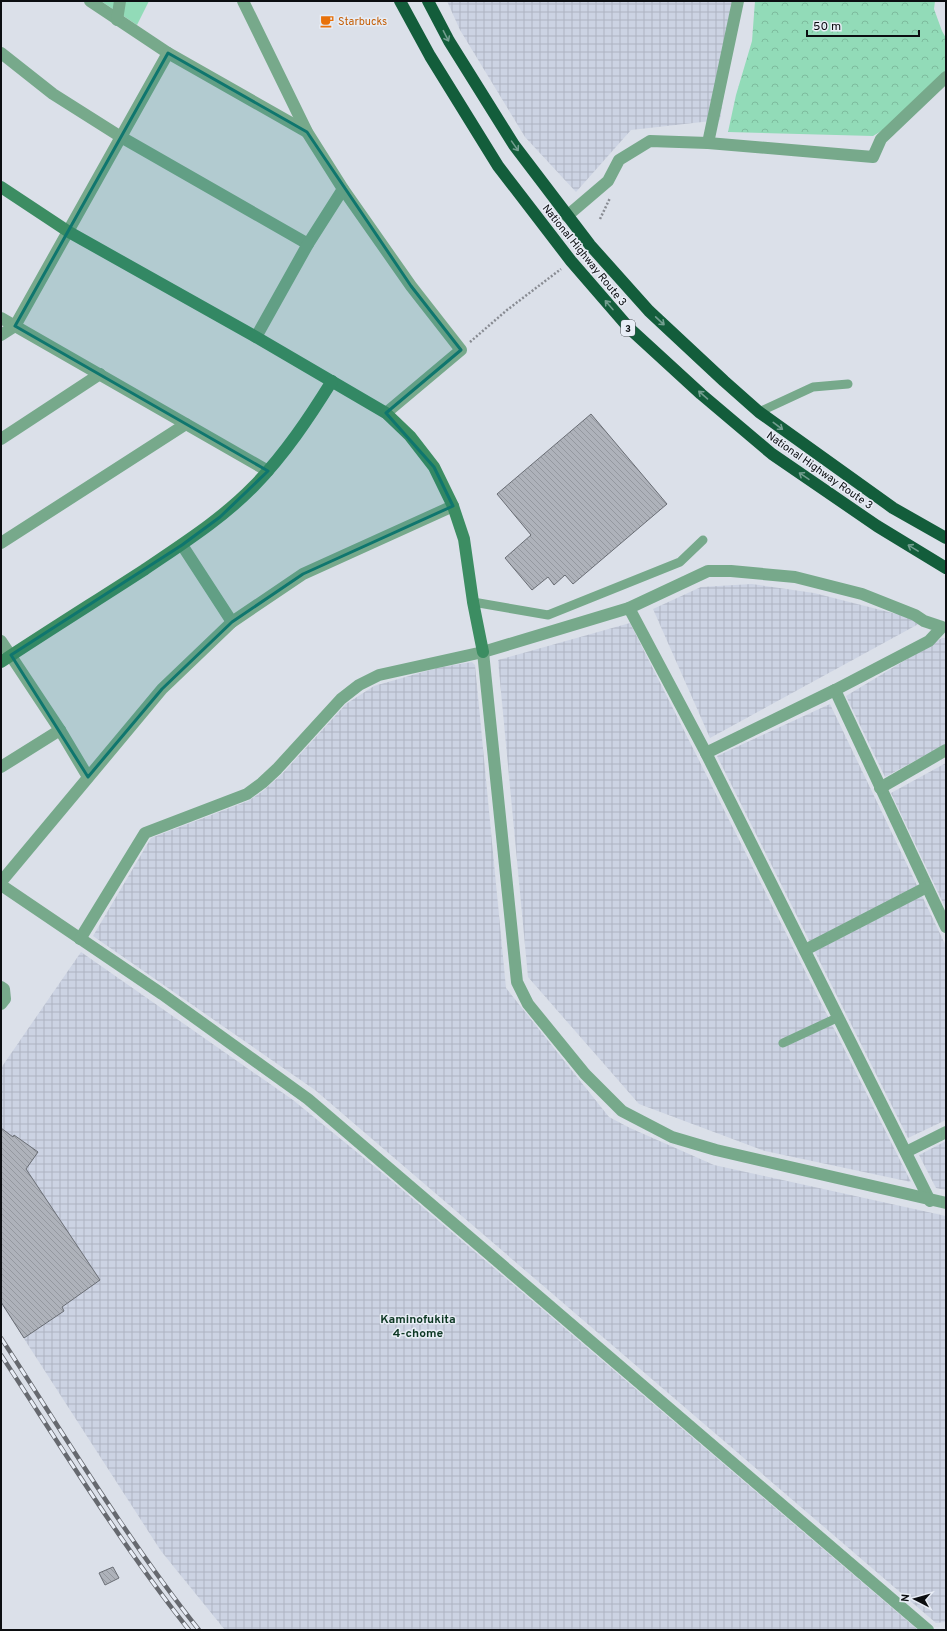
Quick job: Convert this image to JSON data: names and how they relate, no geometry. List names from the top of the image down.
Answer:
{
  "streets": {
    "highway": ["National Highway Route 3", "3"]
  },
  "districts": ["Kaminofukita 4-chome"],
  "places": {
    "cafe": ["Starbucks"]
  },
  "scale_bar": "50 m",
  "north": "left"
}
